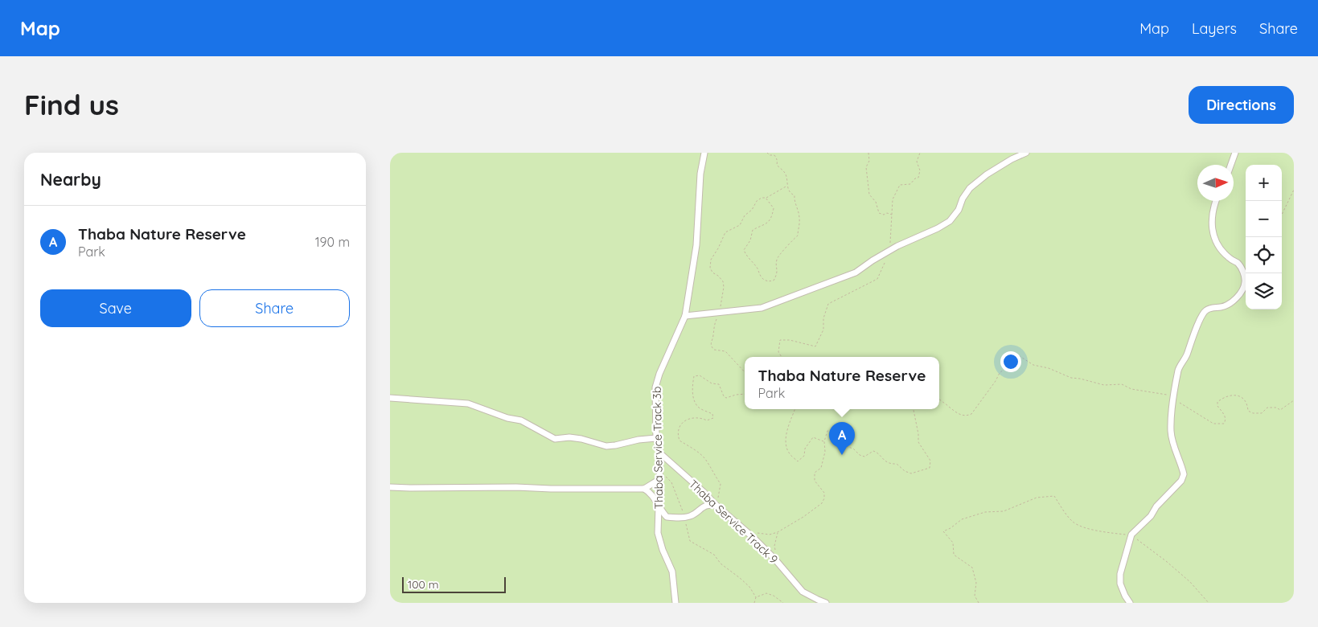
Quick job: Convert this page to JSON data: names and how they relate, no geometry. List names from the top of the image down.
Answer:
{
  "streets": {
    "street": ["Thaba Service Track 3b", "Thaba Service Track 9"]
  },
  "crossings": [
    ["Thaba Service Track 3b", "Thaba Service Track 9"]
  ],
  "scale_bar": "100 m",
  "north": "right",
  "page": {
    "header": "Map",
    "nav": ["Map", "Layers", "Share"],
    "buttons": [
      "Directions",
      ["Save", "Share"]
    ],
    "title": "Find us",
    "heading": "Nearby",
    "map_buttons": ["+", "−"],
    "list": [
      {
        "mark": "A",
        "name": "Thaba Nature Reserve",
        "note": "Park",
        "value": "190 m"
      }
    ],
    "popup": ["Thaba Nature Reserve", "Park"],
    "pins": "A",
    "scale": "100 m"
  }
}
